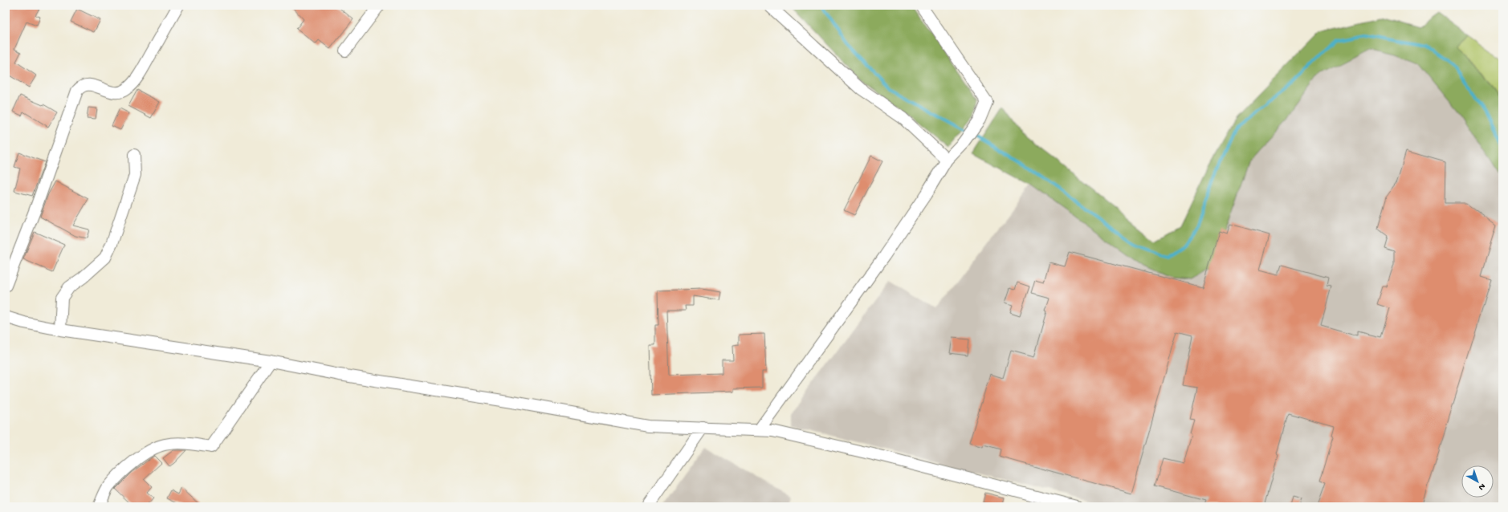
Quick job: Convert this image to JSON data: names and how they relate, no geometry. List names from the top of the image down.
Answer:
{
  "north": "bottom right"
}
